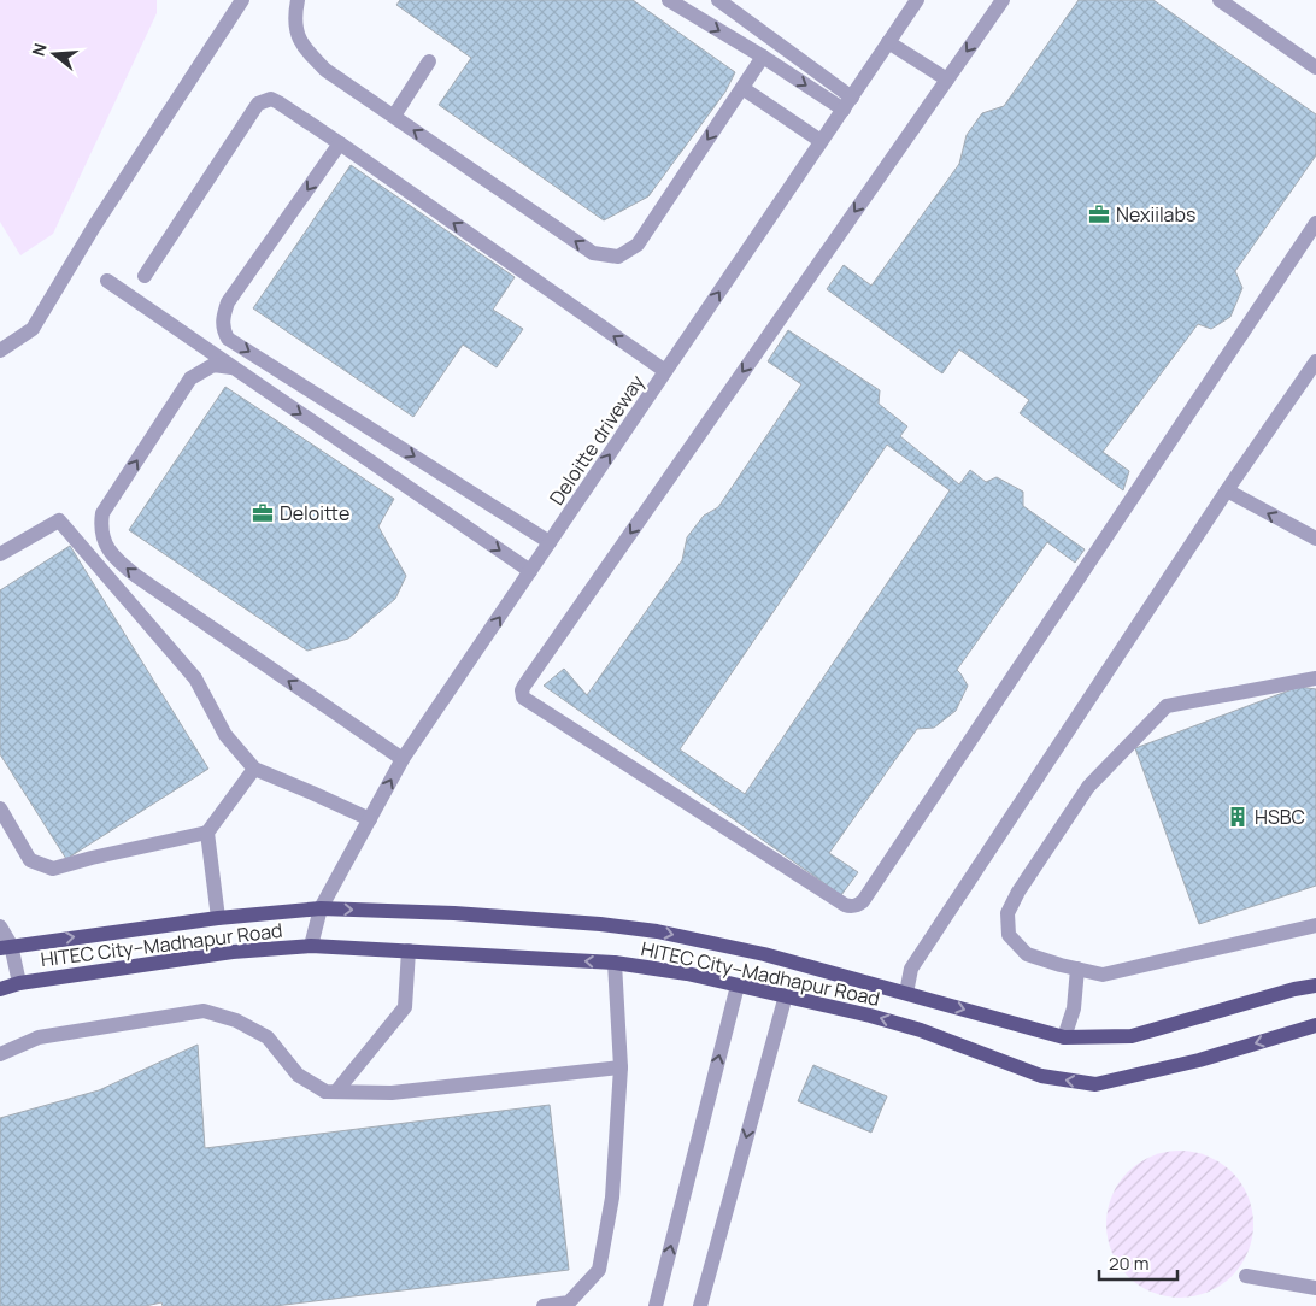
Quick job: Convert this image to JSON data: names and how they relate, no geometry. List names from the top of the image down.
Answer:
{
  "streets": {
    "main road": ["HITEC City–Madhapur Road"],
    "street": ["Deloitte driveway"]
  },
  "crossings": [
    ["Deloitte driveway", "HITEC City–Madhapur Road"]
  ],
  "one_way": ["Deloitte driveway"],
  "places": {
    "office": ["Nexiilabs", "Deloitte"],
    "building": ["HSBC"]
  },
  "scale_bar": "20 m",
  "north": "left"
}
